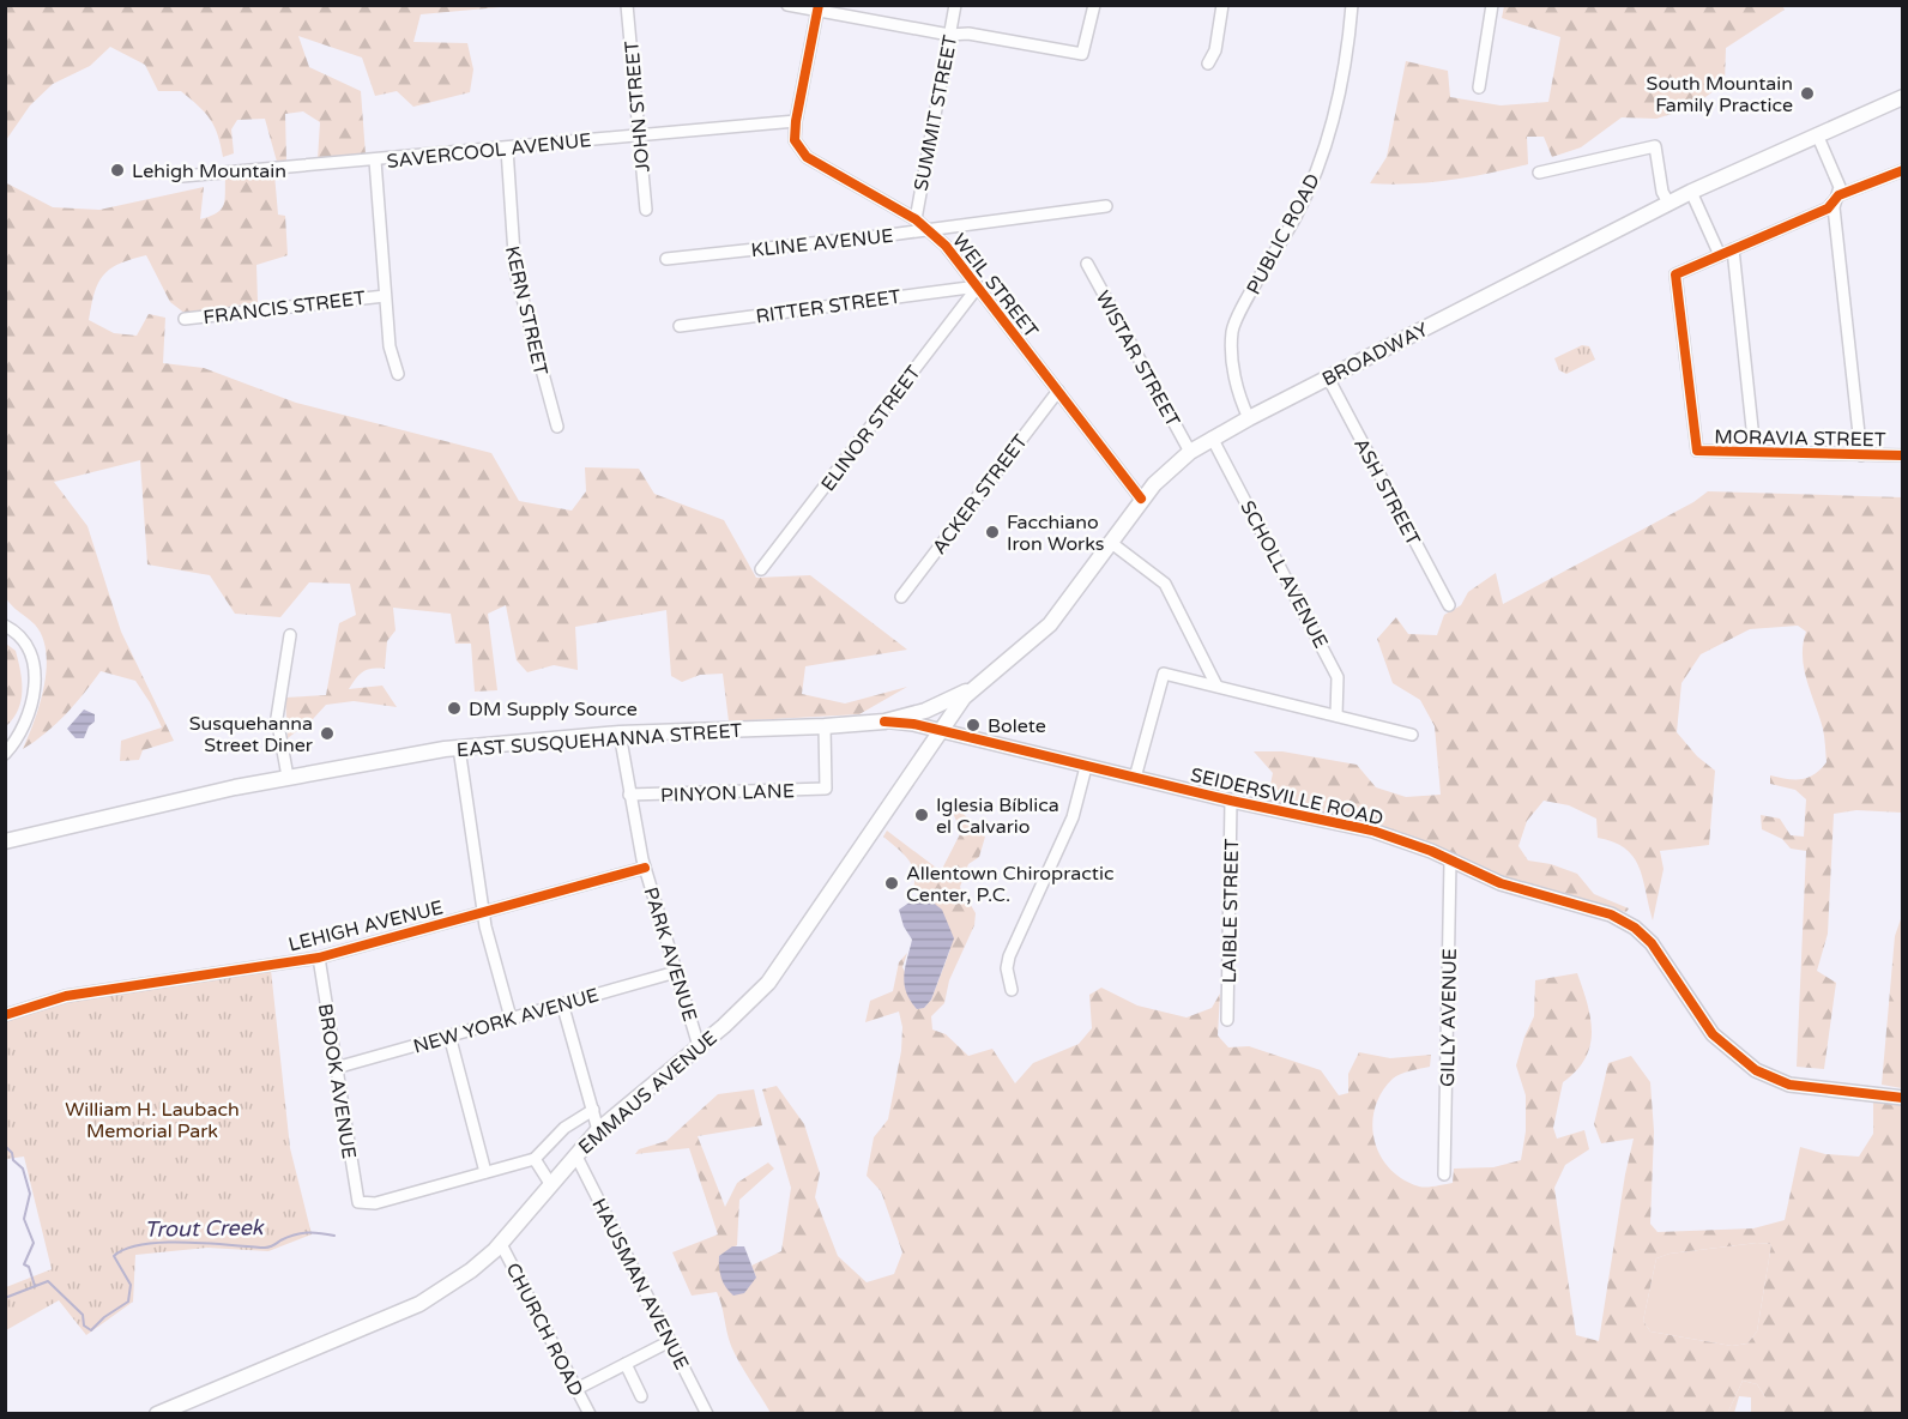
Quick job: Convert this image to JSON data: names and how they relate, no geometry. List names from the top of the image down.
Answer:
{
  "streets": {
    "main road": ["BROADWAY", "EAST SUSQUEHANNA STREET", "EMMAUS AVENUE"],
    "street": [
      "JOHN STREET",
      "SUMMIT STREET",
      "SAVERCOOL AVENUE",
      "PUBLIC ROAD",
      "KLINE AVENUE",
      "WEIL STREET",
      "RITTER STREET",
      "FRANCIS STREET",
      "KERN STREET",
      "WISTAR STREET",
      "ELINOR STREET",
      "MORAVIA STREET",
      "ASH STREET",
      "ACKER STREET",
      "SCHOLL AVENUE",
      "PINYON LANE",
      "SEIDERSVILLE ROAD",
      "LAIBLE STREET",
      "LEHIGH AVENUE",
      "PARK AVENUE",
      "GILLY AVENUE",
      "NEW YORK AVENUE",
      "BROOK AVENUE",
      "HAUSMAN AVENUE",
      "CHURCH ROAD"
    ]
  },
  "crossings": [
    ["JOHN STREET", "SAVERCOOL AVENUE"],
    ["SUMMIT STREET", "WEIL STREET"],
    ["SAVERCOOL AVENUE", "WEIL STREET"],
    ["SAVERCOOL AVENUE", "KERN STREET"],
    ["PUBLIC ROAD", "BROADWAY"],
    ["KLINE AVENUE", "WEIL STREET"],
    ["WEIL STREET", "RITTER STREET"],
    ["WEIL STREET", "BROADWAY"],
    ["WEIL STREET", "ELINOR STREET"],
    ["WEIL STREET", "ACKER STREET"],
    ["RITTER STREET", "ELINOR STREET"],
    ["BROADWAY", "WISTAR STREET"],
    ["BROADWAY", "ASH STREET"],
    ["BROADWAY", "SCHOLL AVENUE"],
    ["BROADWAY", "EAST SUSQUEHANNA STREET"],
    ["BROADWAY", "SEIDERSVILLE ROAD"],
    ["BROADWAY", "EMMAUS AVENUE"],
    ["EAST SUSQUEHANNA STREET", "PINYON LANE"],
    ["EAST SUSQUEHANNA STREET", "SEIDERSVILLE ROAD"],
    ["EAST SUSQUEHANNA STREET", "PARK AVENUE"],
    ["PINYON LANE", "PARK AVENUE"],
    ["SEIDERSVILLE ROAD", "LAIBLE STREET"],
    ["SEIDERSVILLE ROAD", "GILLY AVENUE"],
    ["SEIDERSVILLE ROAD", "EMMAUS AVENUE"],
    ["LEHIGH AVENUE", "PARK AVENUE"],
    ["LEHIGH AVENUE", "BROOK AVENUE"],
    ["PARK AVENUE", "NEW YORK AVENUE"],
    ["PARK AVENUE", "EMMAUS AVENUE"],
    ["NEW YORK AVENUE", "BROOK AVENUE"],
    ["EMMAUS AVENUE", "HAUSMAN AVENUE"],
    ["EMMAUS AVENUE", "CHURCH ROAD"]
  ],
  "water": ["Trout Creek"],
  "parks": ["William H. Laubach Memorial Park"],
  "places": [
    "South Mountain Family Practice",
    "Lehigh Mountain",
    "Facchiano Iron Works",
    "DM Supply Source",
    "Bolete",
    "Susquehanna Street Diner",
    "Iglesia Bíblica el Calvario",
    "Allentown Chiropractic Center, P.C."
  ]
}
